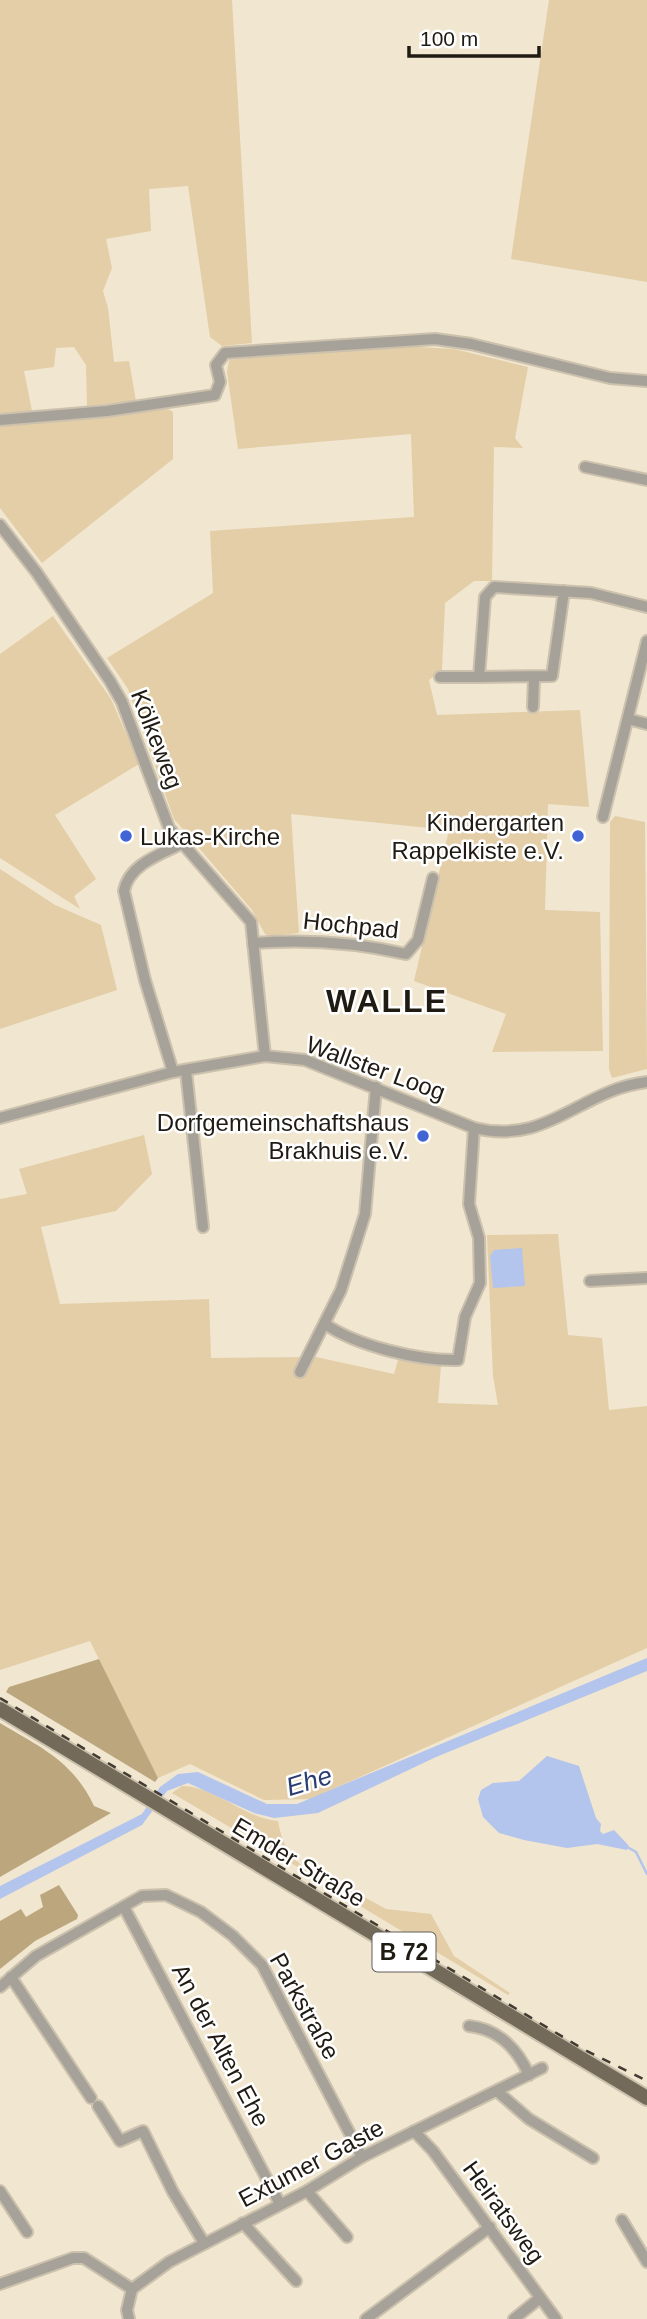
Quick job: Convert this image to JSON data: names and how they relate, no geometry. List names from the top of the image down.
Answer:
{
  "streets": {
    "main road": ["Emder Straße", "B 72"],
    "street": [
      "Kölkeweg",
      "Hochpad",
      "Wallster Loog",
      "Parkstraße",
      "An der Alten Ehe",
      "Extumer Gaste",
      "Heiratsweg"
    ]
  },
  "crossings": [
    ["Kölkeweg", "Hochpad"],
    ["Kölkeweg", "Wallster Loog"],
    ["Parkstraße", "An der Alten Ehe"],
    ["Parkstraße", "Extumer Gaste"],
    ["An der Alten Ehe", "Extumer Gaste"],
    ["Extumer Gaste", "Heiratsweg"]
  ],
  "districts": ["WALLE"],
  "water": ["Ehe"],
  "places": ["Lukas-Kirche", "Kindergarten Rappelkiste e.V.", "Dorfgemeinschaftshaus Brakhuis e.V."],
  "scale_bar": "100 m"
}
